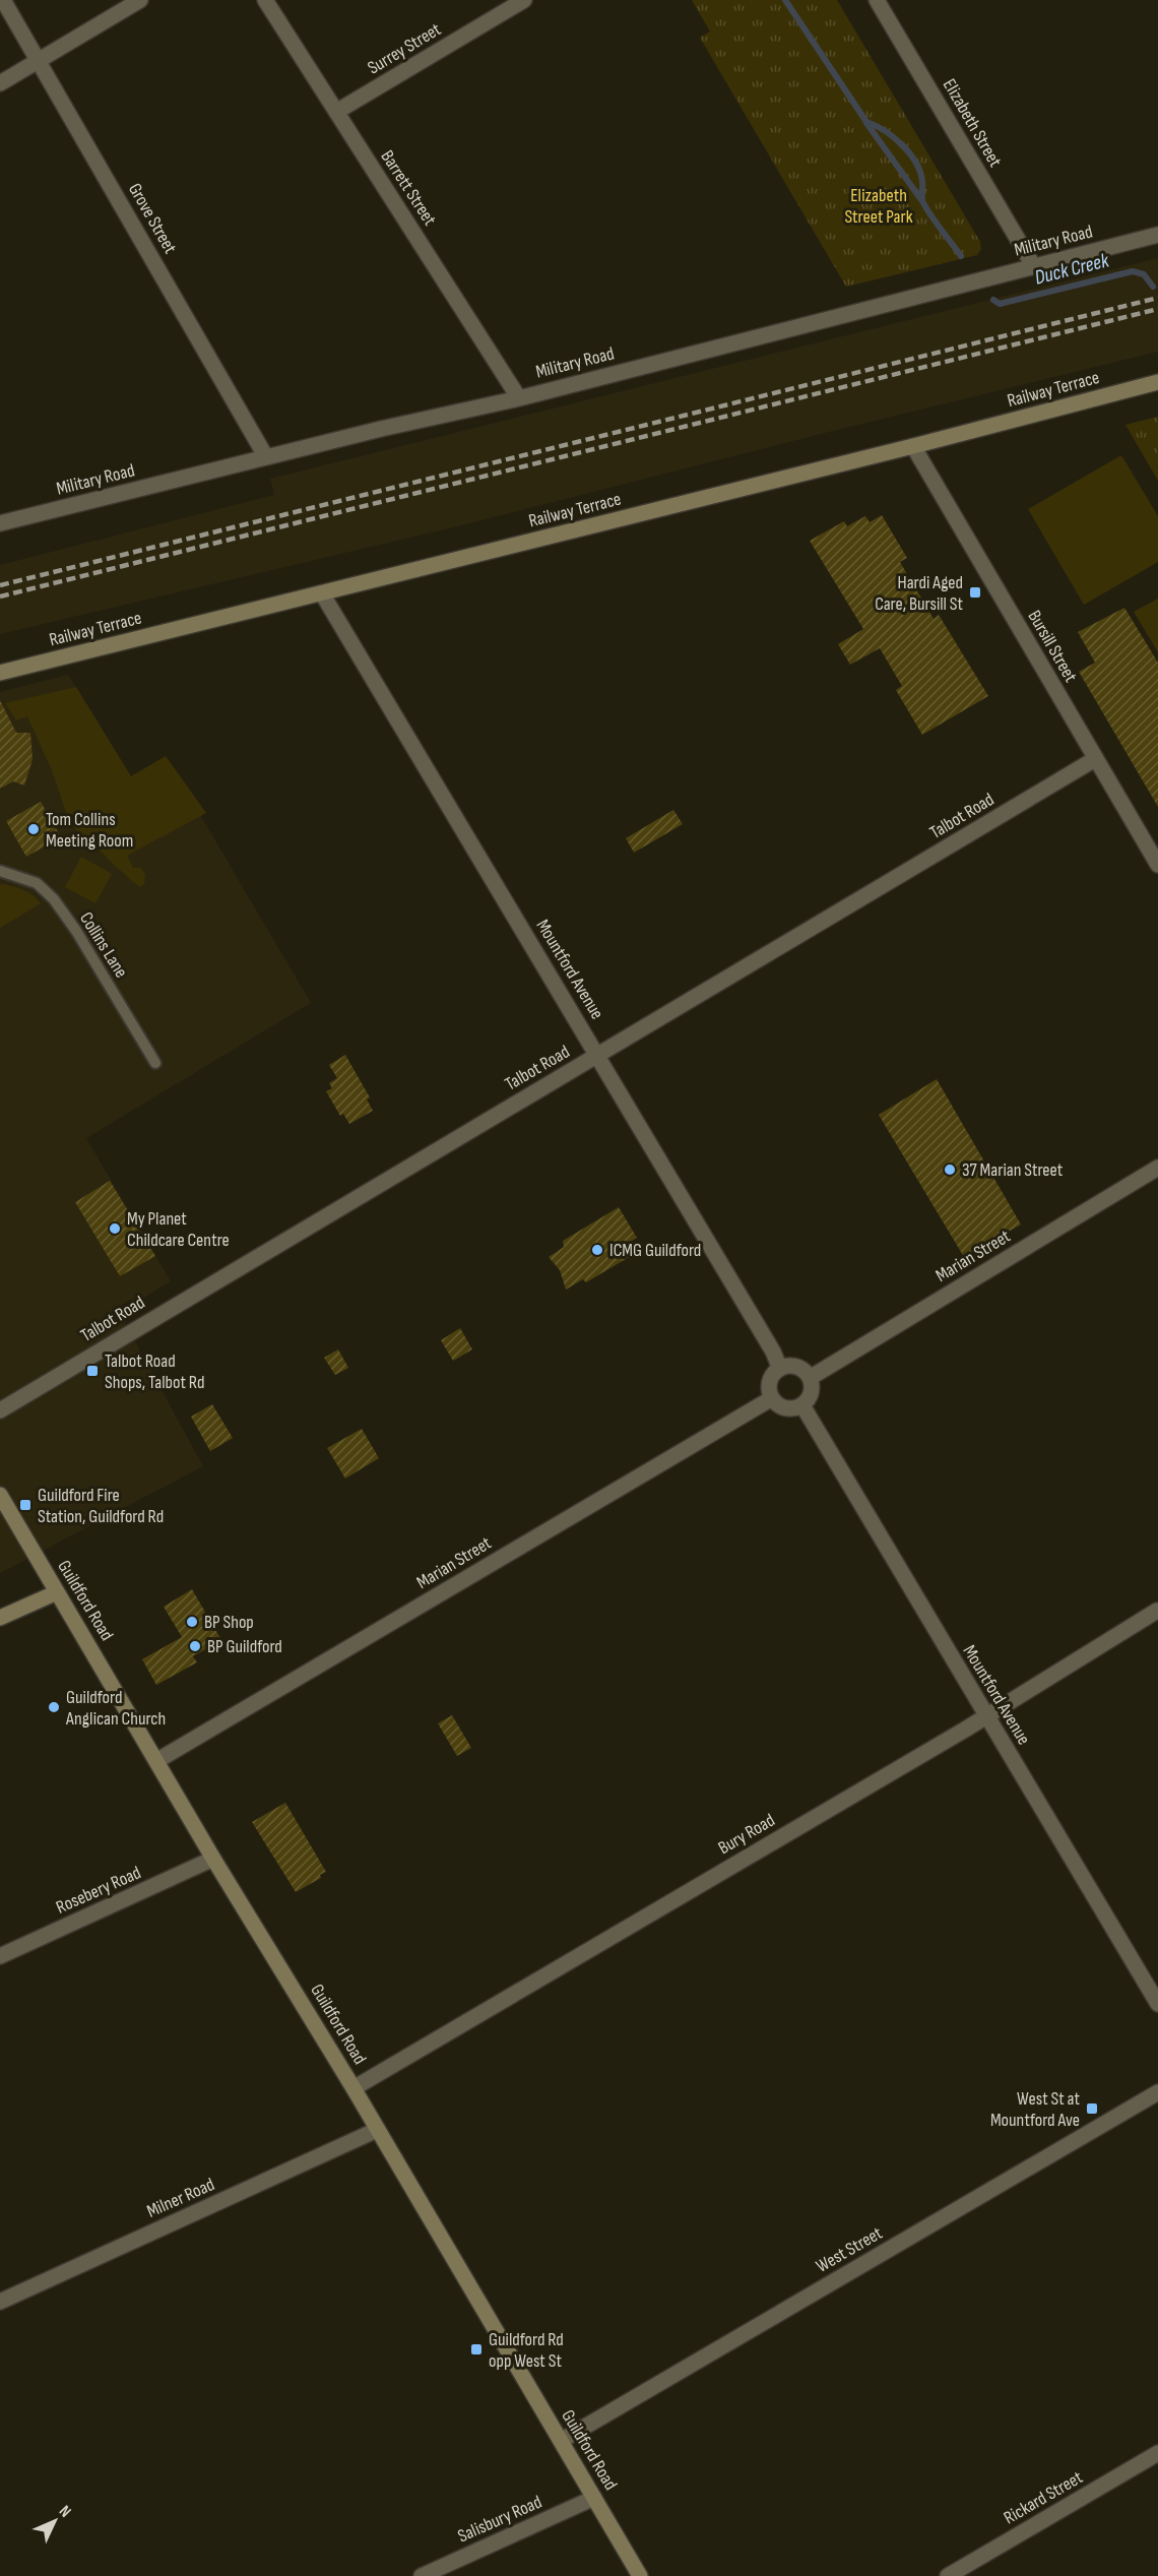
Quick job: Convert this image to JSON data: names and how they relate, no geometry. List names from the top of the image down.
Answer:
{
  "streets": {
    "street": [
      "Surrey Street",
      "Elizabeth Street",
      "Barrett Street",
      "Grove Street",
      "Military Road",
      "Railway Terrace",
      "Bursill Street",
      "Talbot Road",
      "Mountford Avenue",
      "Marian Street",
      "Guildford Road",
      "Bury Road",
      "Rosebery Road",
      "Milner Road",
      "West Street",
      "Rickard Street",
      "Salisbury Road"
    ],
    "lane": ["Collins Lane"]
  },
  "crossings": [
    ["Surrey Street", "Barrett Street"],
    ["Elizabeth Street", "Military Road"],
    ["Barrett Street", "Military Road"],
    ["Grove Street", "Military Road"],
    ["Railway Terrace", "Bursill Street"],
    ["Railway Terrace", "Mountford Avenue"],
    ["Bursill Street", "Talbot Road"],
    ["Talbot Road", "Mountford Avenue"],
    ["Mountford Avenue", "Marian Street"],
    ["Mountford Avenue", "Bury Road"],
    ["Marian Street", "Guildford Road"],
    ["Guildford Road", "Bury Road"],
    ["Guildford Road", "Rosebery Road"],
    ["Guildford Road", "Milner Road"],
    ["Guildford Road", "West Street"],
    ["Guildford Road", "Salisbury Road"]
  ],
  "water": ["Duck Creek"],
  "parks": ["Elizabeth Street Park"],
  "places": {
    "transit": [
      "Hardi Aged Care, Bursill St",
      "Talbot Road Shops, Talbot Rd",
      "Guildford Fire Station, Guildford Rd",
      "West St at Mountford Ave",
      "Guildford Rd opp West St"
    ],
    "other": [
      "Tom Collins Meeting Room",
      "37 Marian Street",
      "My Planet Childcare Centre",
      "ICMG Guildford",
      "BP Shop",
      "BP Guildford",
      "Guildford Anglican Church"
    ]
  },
  "north": "top right"
}
